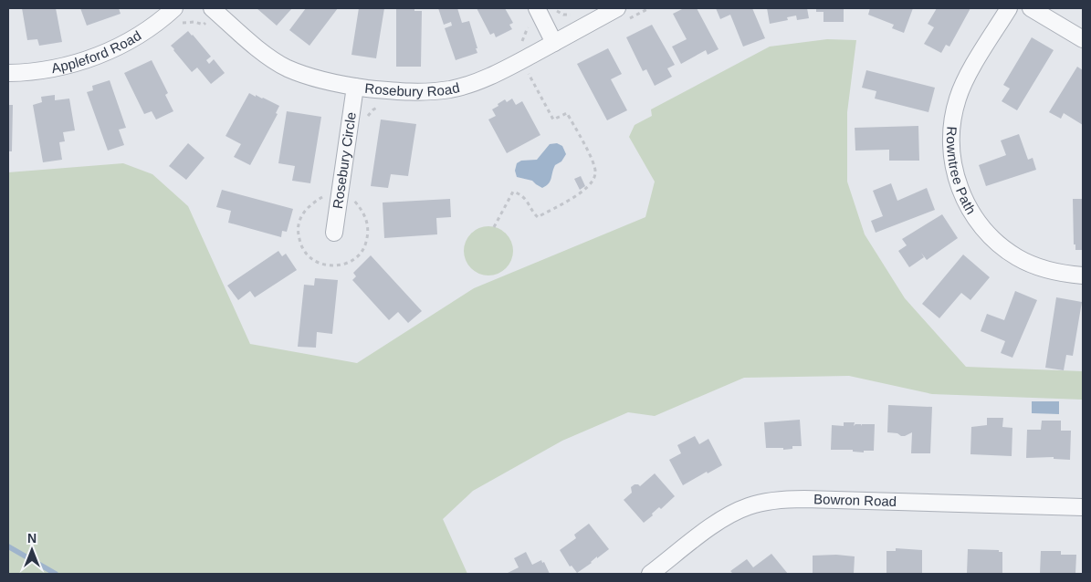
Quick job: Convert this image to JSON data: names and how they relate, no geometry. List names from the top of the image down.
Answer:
{
  "streets": {
    "street": [
      "Appleford Road",
      "Rosebury Road",
      "Rosebury Circle",
      "Rowntree Path",
      "Bowron Road"
    ]
  },
  "crossings": [
    ["Rosebury Road", "Rosebury Circle"]
  ],
  "north": "top"
}
